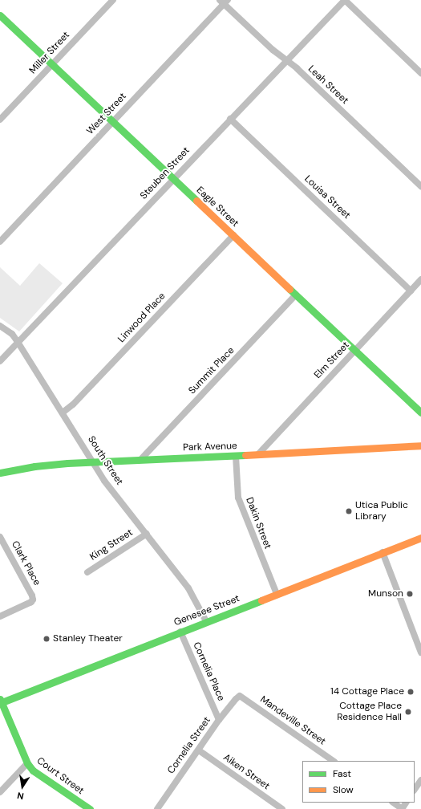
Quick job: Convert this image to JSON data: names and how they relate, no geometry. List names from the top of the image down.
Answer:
{
  "streets": {
    "street": [
      "Miller Street",
      "Leah Street",
      "West Street",
      "Steuben Street",
      "Louisa Street",
      "Eagle Street",
      "Linwood Place",
      "Elm Street",
      "Summit Place",
      "Park Avenue",
      "South Street",
      "Dakin Street",
      "King Street",
      "Clark Place",
      "Genesee Street",
      "Cornelia Place",
      "Mandeville Street",
      "Cornelia Street",
      "Aiken Street",
      "Court Street"
    ]
  },
  "crossings": [
    ["Miller Street", "Eagle Street"],
    ["Leah Street", "West Street"],
    ["Leah Street", "Steuben Street"],
    ["West Street", "Eagle Street"],
    ["Steuben Street", "Louisa Street"],
    ["Steuben Street", "Eagle Street"],
    ["Steuben Street", "South Street"],
    ["Louisa Street", "Elm Street"],
    ["Eagle Street", "Linwood Place"],
    ["Eagle Street", "Elm Street"],
    ["Eagle Street", "Summit Place"],
    ["Linwood Place", "South Street"],
    ["Elm Street", "Park Avenue"],
    ["Summit Place", "Park Avenue"],
    ["Park Avenue", "South Street"],
    ["Park Avenue", "Dakin Street"],
    ["South Street", "King Street"],
    ["South Street", "Genesee Street"],
    ["Dakin Street", "Genesee Street"],
    ["Genesee Street", "Cornelia Place"],
    ["Genesee Street", "Court Street"],
    ["Cornelia Place", "Cornelia Street"],
    ["Mandeville Street", "Cornelia Street"],
    ["Cornelia Street", "Aiken Street"]
  ],
  "places": [
    "Utica Public Library",
    "Munson",
    "Stanley Theater",
    "14 Cottage Place",
    "Cottage Place Residence Hall"
  ],
  "legend": ["Fast", "Slow"],
  "north": "bottom"
}
